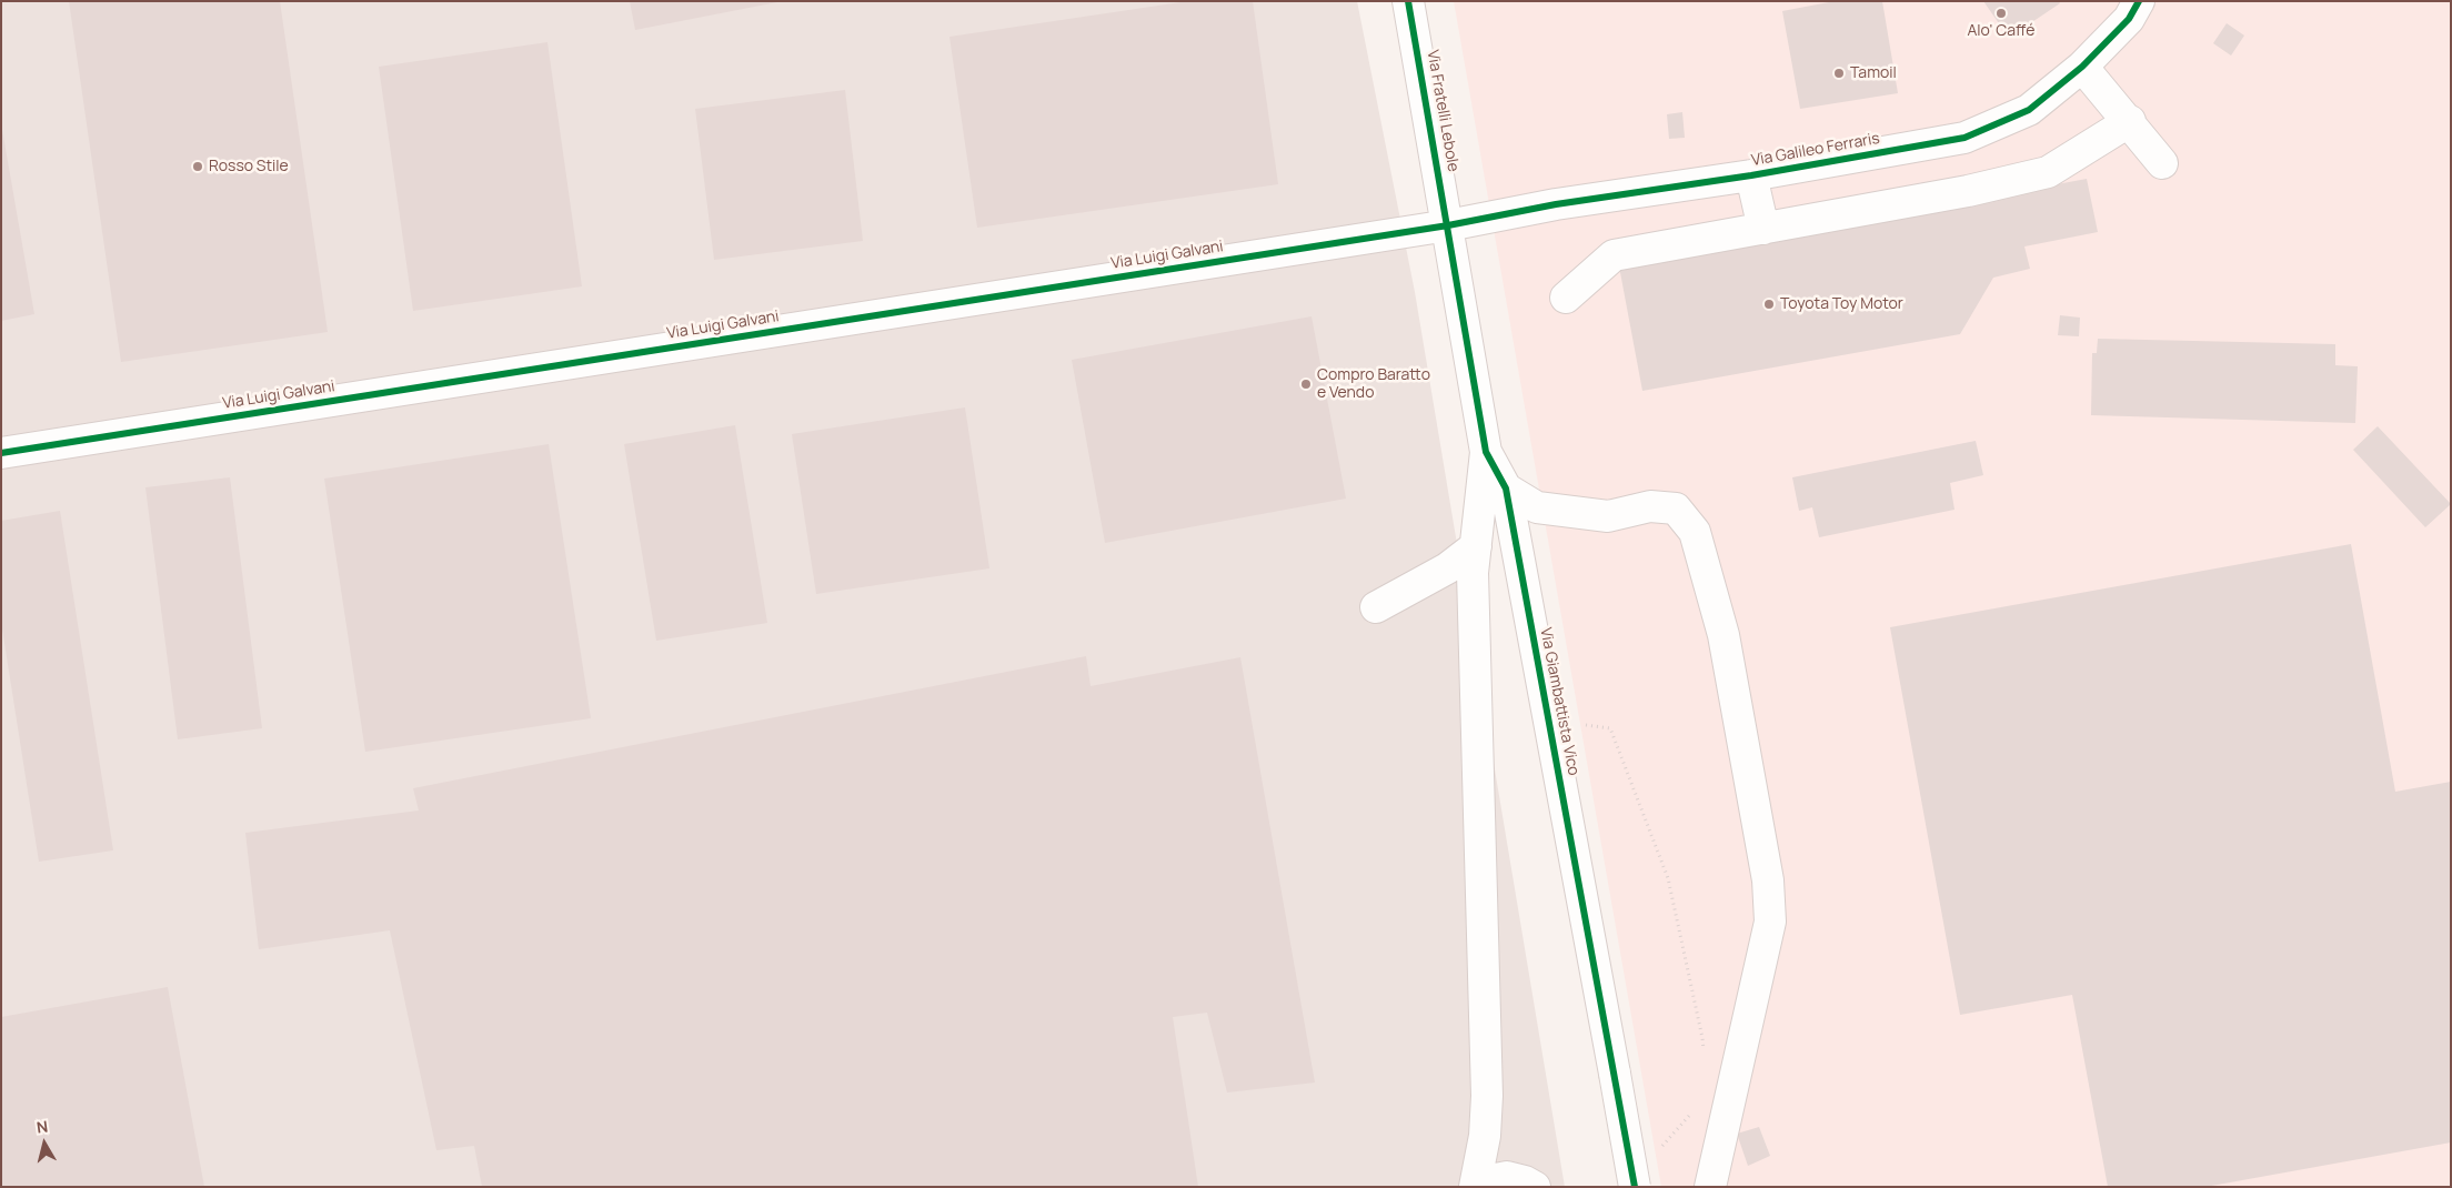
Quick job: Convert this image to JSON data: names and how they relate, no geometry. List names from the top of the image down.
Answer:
{
  "streets": {
    "street": [
      "Via Fratelli Lebole",
      "Via Galileo Ferraris",
      "Via Luigi Galvani",
      "Via Giambattista Vico"
    ]
  },
  "crossings": [
    ["Via Fratelli Lebole", "Via Galileo Ferraris"],
    ["Via Fratelli Lebole", "Via Luigi Galvani"],
    ["Via Fratelli Lebole", "Via Giambattista Vico"],
    ["Via Galileo Ferraris", "Via Luigi Galvani"],
    ["Via Galileo Ferraris", "Via Giambattista Vico"],
    ["Via Luigi Galvani", "Via Giambattista Vico"]
  ],
  "places": [
    "Alo' Caffé",
    "Tamoil",
    "Rosso Stile",
    "Toyota Toy Motor",
    "Compro Baratto e Vendo"
  ],
  "north": "top"
}
